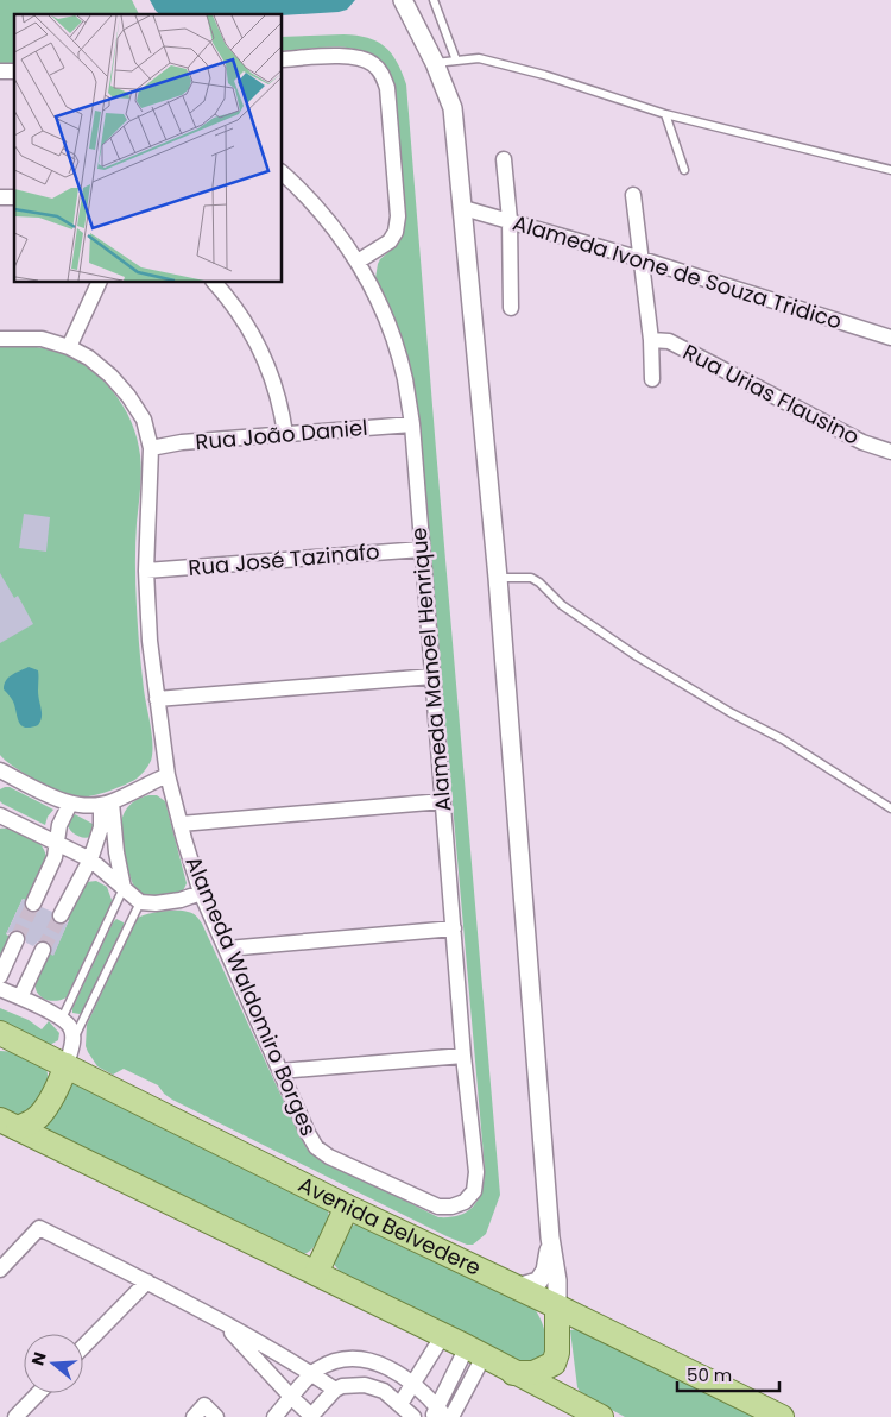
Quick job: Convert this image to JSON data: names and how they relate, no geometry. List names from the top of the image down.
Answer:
{
  "streets": {
    "main road": ["Avenida Belvedere"],
    "street": [
      "Alameda Ivone de Souza Tridico",
      "Rua Urias Flausino",
      "Rua João Daniel",
      "Rua José Tazinafo",
      "Alameda Manoel Henrique",
      "Alameda Waldomiro Borges"
    ]
  },
  "crossings": [
    ["Rua João Daniel", "Alameda Manoel Henrique"],
    ["Rua João Daniel", "Alameda Waldomiro Borges"],
    ["Rua José Tazinafo", "Alameda Manoel Henrique"],
    ["Rua José Tazinafo", "Alameda Waldomiro Borges"],
    ["Alameda Manoel Henrique", "Alameda Waldomiro Borges"]
  ],
  "scale_bar": "50 m",
  "north": "left"
}
